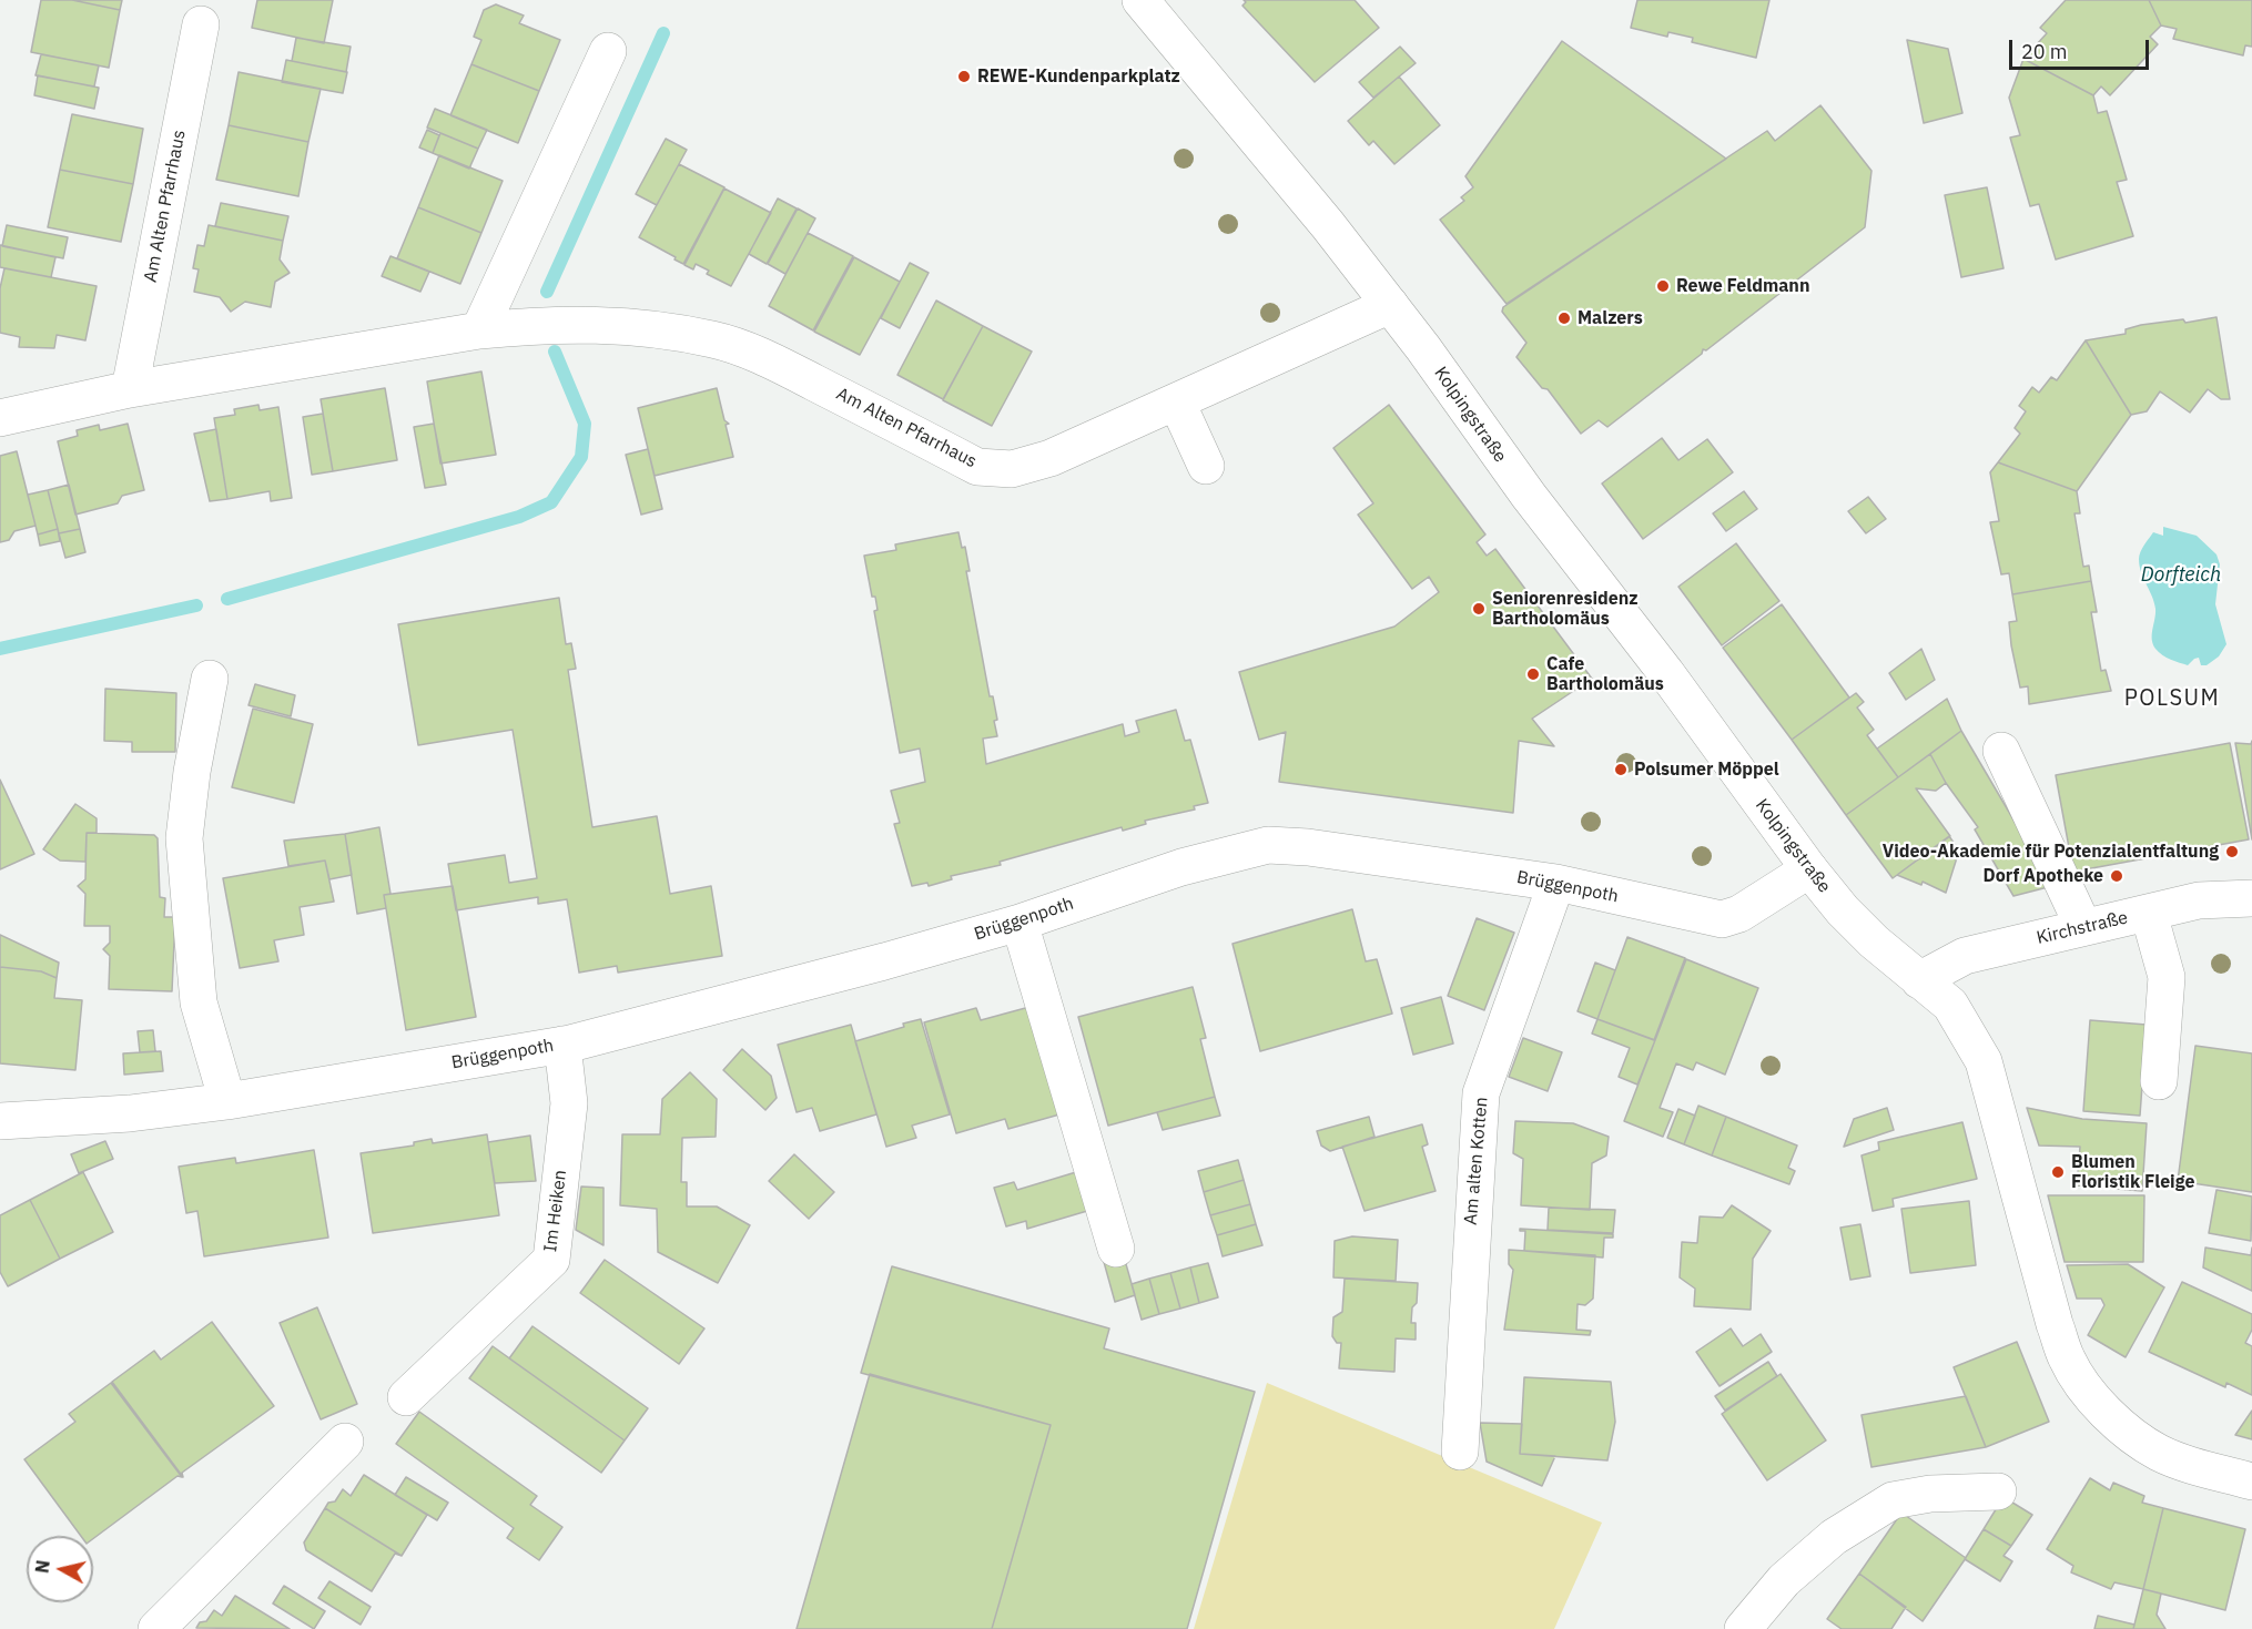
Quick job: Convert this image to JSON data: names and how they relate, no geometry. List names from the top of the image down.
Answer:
{
  "streets": {
    "street": [
      "Am Alten Pfarrhaus",
      "Kolpingstraße",
      "Brüggenpoth",
      "Kirchstraße",
      "Am alten Kotten",
      "Im Heiken"
    ]
  },
  "crossings": [
    ["Am Alten Pfarrhaus", "Kolpingstraße"],
    ["Kolpingstraße", "Brüggenpoth"],
    ["Kolpingstraße", "Kirchstraße"],
    ["Brüggenpoth", "Am alten Kotten"],
    ["Brüggenpoth", "Im Heiken"]
  ],
  "districts": ["POLSUM"],
  "water": ["Dorfteich"],
  "places": [
    "REWE-Kundenparkplatz",
    "Rewe Feldmann",
    "Malzers",
    "Seniorenresidenz Bartholomäus",
    "Cafe Bartholomäus",
    "Polsumer Möppel",
    "Video-Akademie für Potenzialentfaltung",
    "Dorf Apotheke",
    "Blumen Floristik Fleige"
  ],
  "scale_bar": "20 m",
  "north": "left"
}
